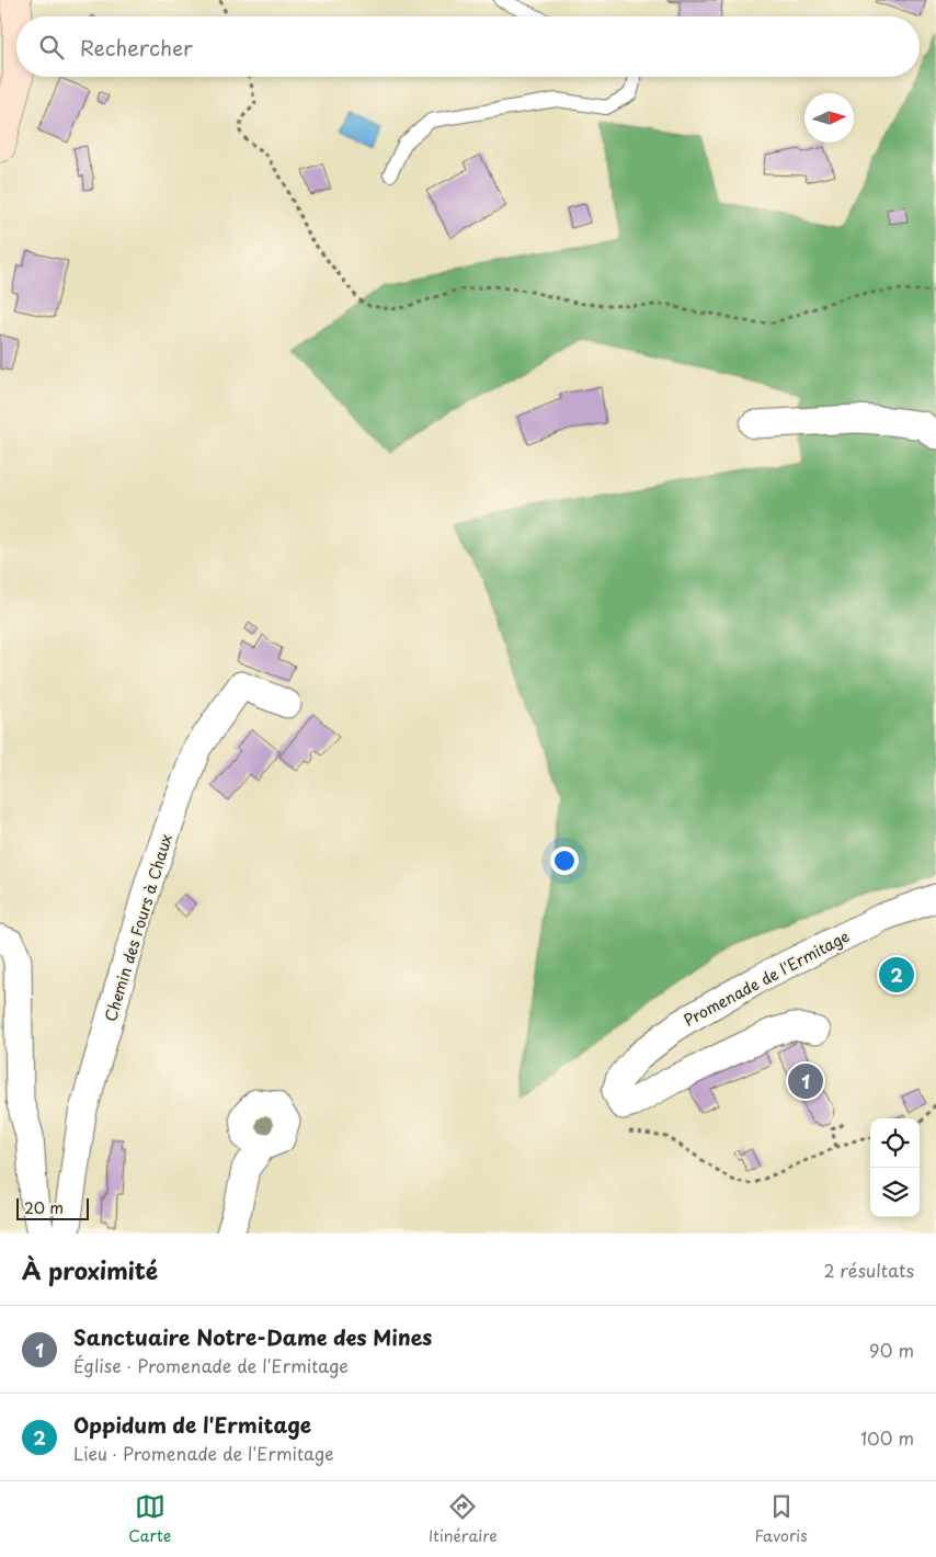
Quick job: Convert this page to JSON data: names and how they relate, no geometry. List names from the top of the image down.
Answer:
{
  "streets": {
    "street": ["Chemin des Fours à Chaux", "Promenade de l'Ermitage"]
  },
  "scale_bar": "20 m",
  "north": "right",
  "page": {
    "search": "Rechercher",
    "pins": ["2", "1"],
    "scale": "20 m",
    "heading": ["À proximité", "2 résultats"],
    "list": [
      {
        "mark": "1",
        "name": "Sanctuaire Notre-Dame des Mines",
        "note": "Église · Promenade de l'Ermitage",
        "value": "90 m"
      },
      {
        "mark": "2",
        "name": "Oppidum de l'Ermitage",
        "note": "Lieu · Promenade de l'Ermitage",
        "value": "100 m"
      }
    ],
    "nav": ["Carte", "Itinéraire", "Favoris"]
  }
}
